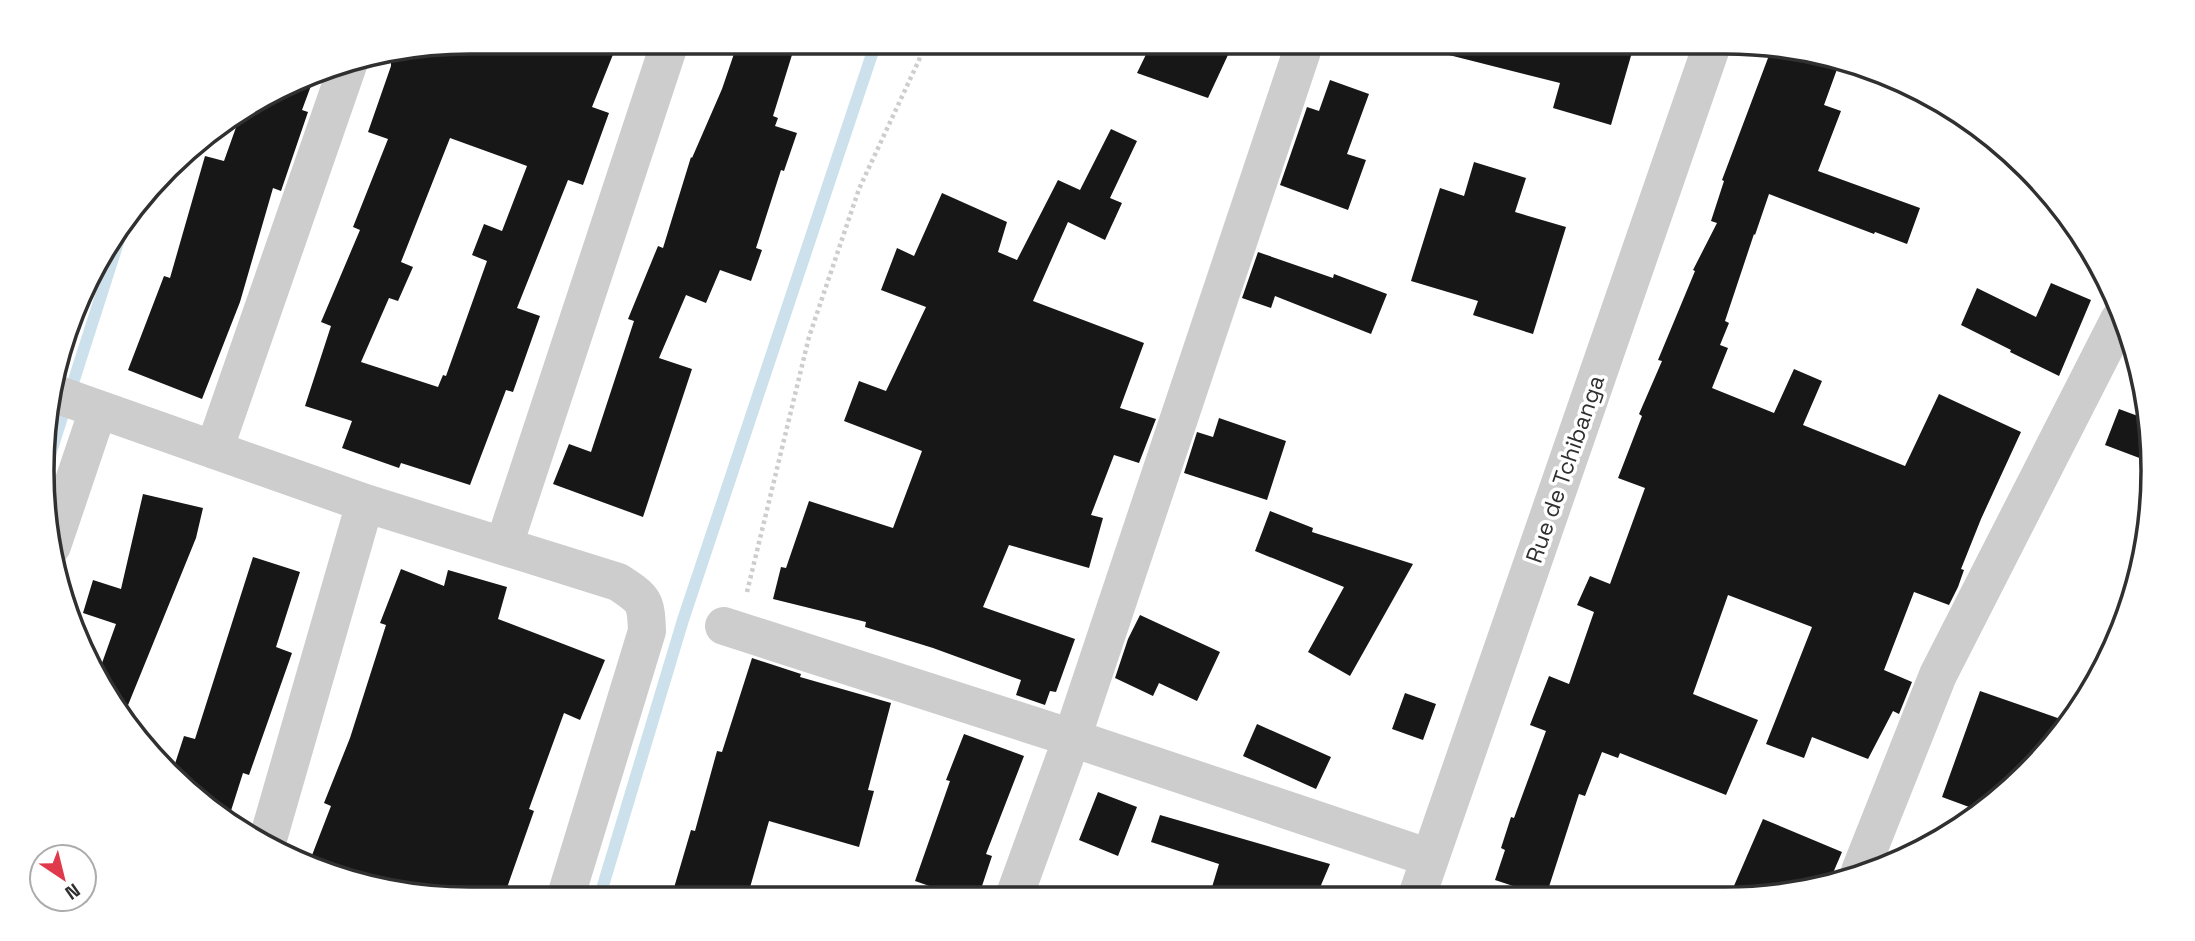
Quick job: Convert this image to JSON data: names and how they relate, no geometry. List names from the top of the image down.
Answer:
{
  "streets": {
    "street": ["Rue de Tchibanga"]
  },
  "north": "bottom right"
}
